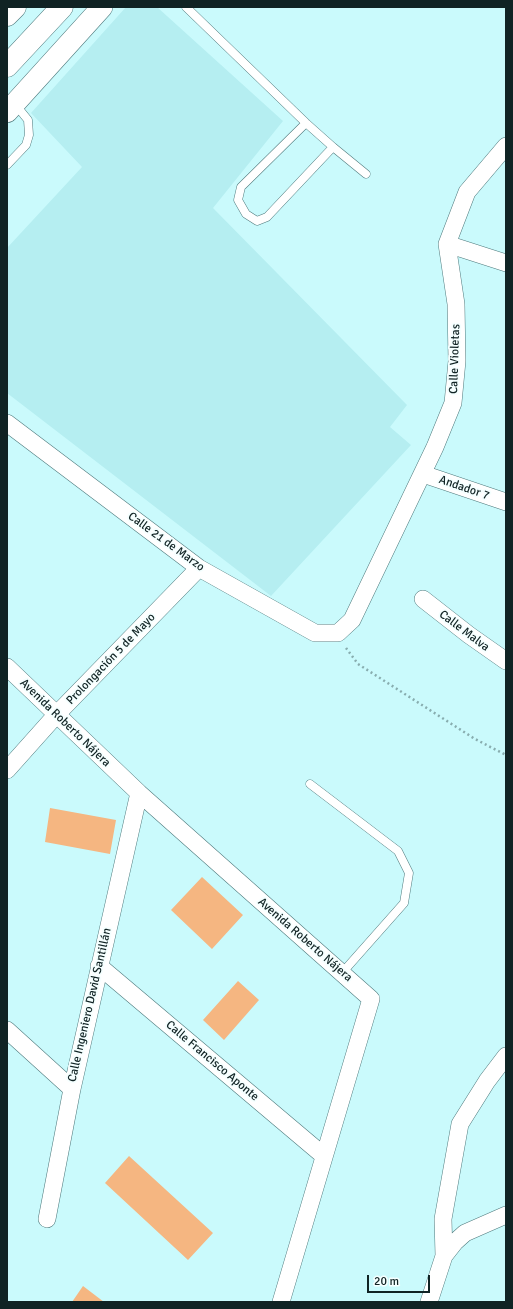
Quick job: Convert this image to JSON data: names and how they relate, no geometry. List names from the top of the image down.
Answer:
{
  "streets": {
    "street": [
      "Calle Violetas",
      "Andador 7",
      "Calle 21 de Marzo",
      "Calle Malva",
      "Prolongación 5 de Mayo",
      "Avenida Roberto Nájera",
      "Calle Ingeniero David Santillán",
      "Calle Francisco Aponte"
    ]
  },
  "crossings": [
    ["Calle Violetas", "Andador 7"],
    ["Calle Violetas", "Calle 21 de Marzo"],
    ["Calle 21 de Marzo", "Prolongación 5 de Mayo"],
    ["Prolongación 5 de Mayo", "Avenida Roberto Nájera"],
    ["Avenida Roberto Nájera", "Calle Ingeniero David Santillán"],
    ["Avenida Roberto Nájera", "Calle Francisco Aponte"],
    ["Calle Ingeniero David Santillán", "Calle Francisco Aponte"]
  ],
  "scale_bar": "20 m"
}
